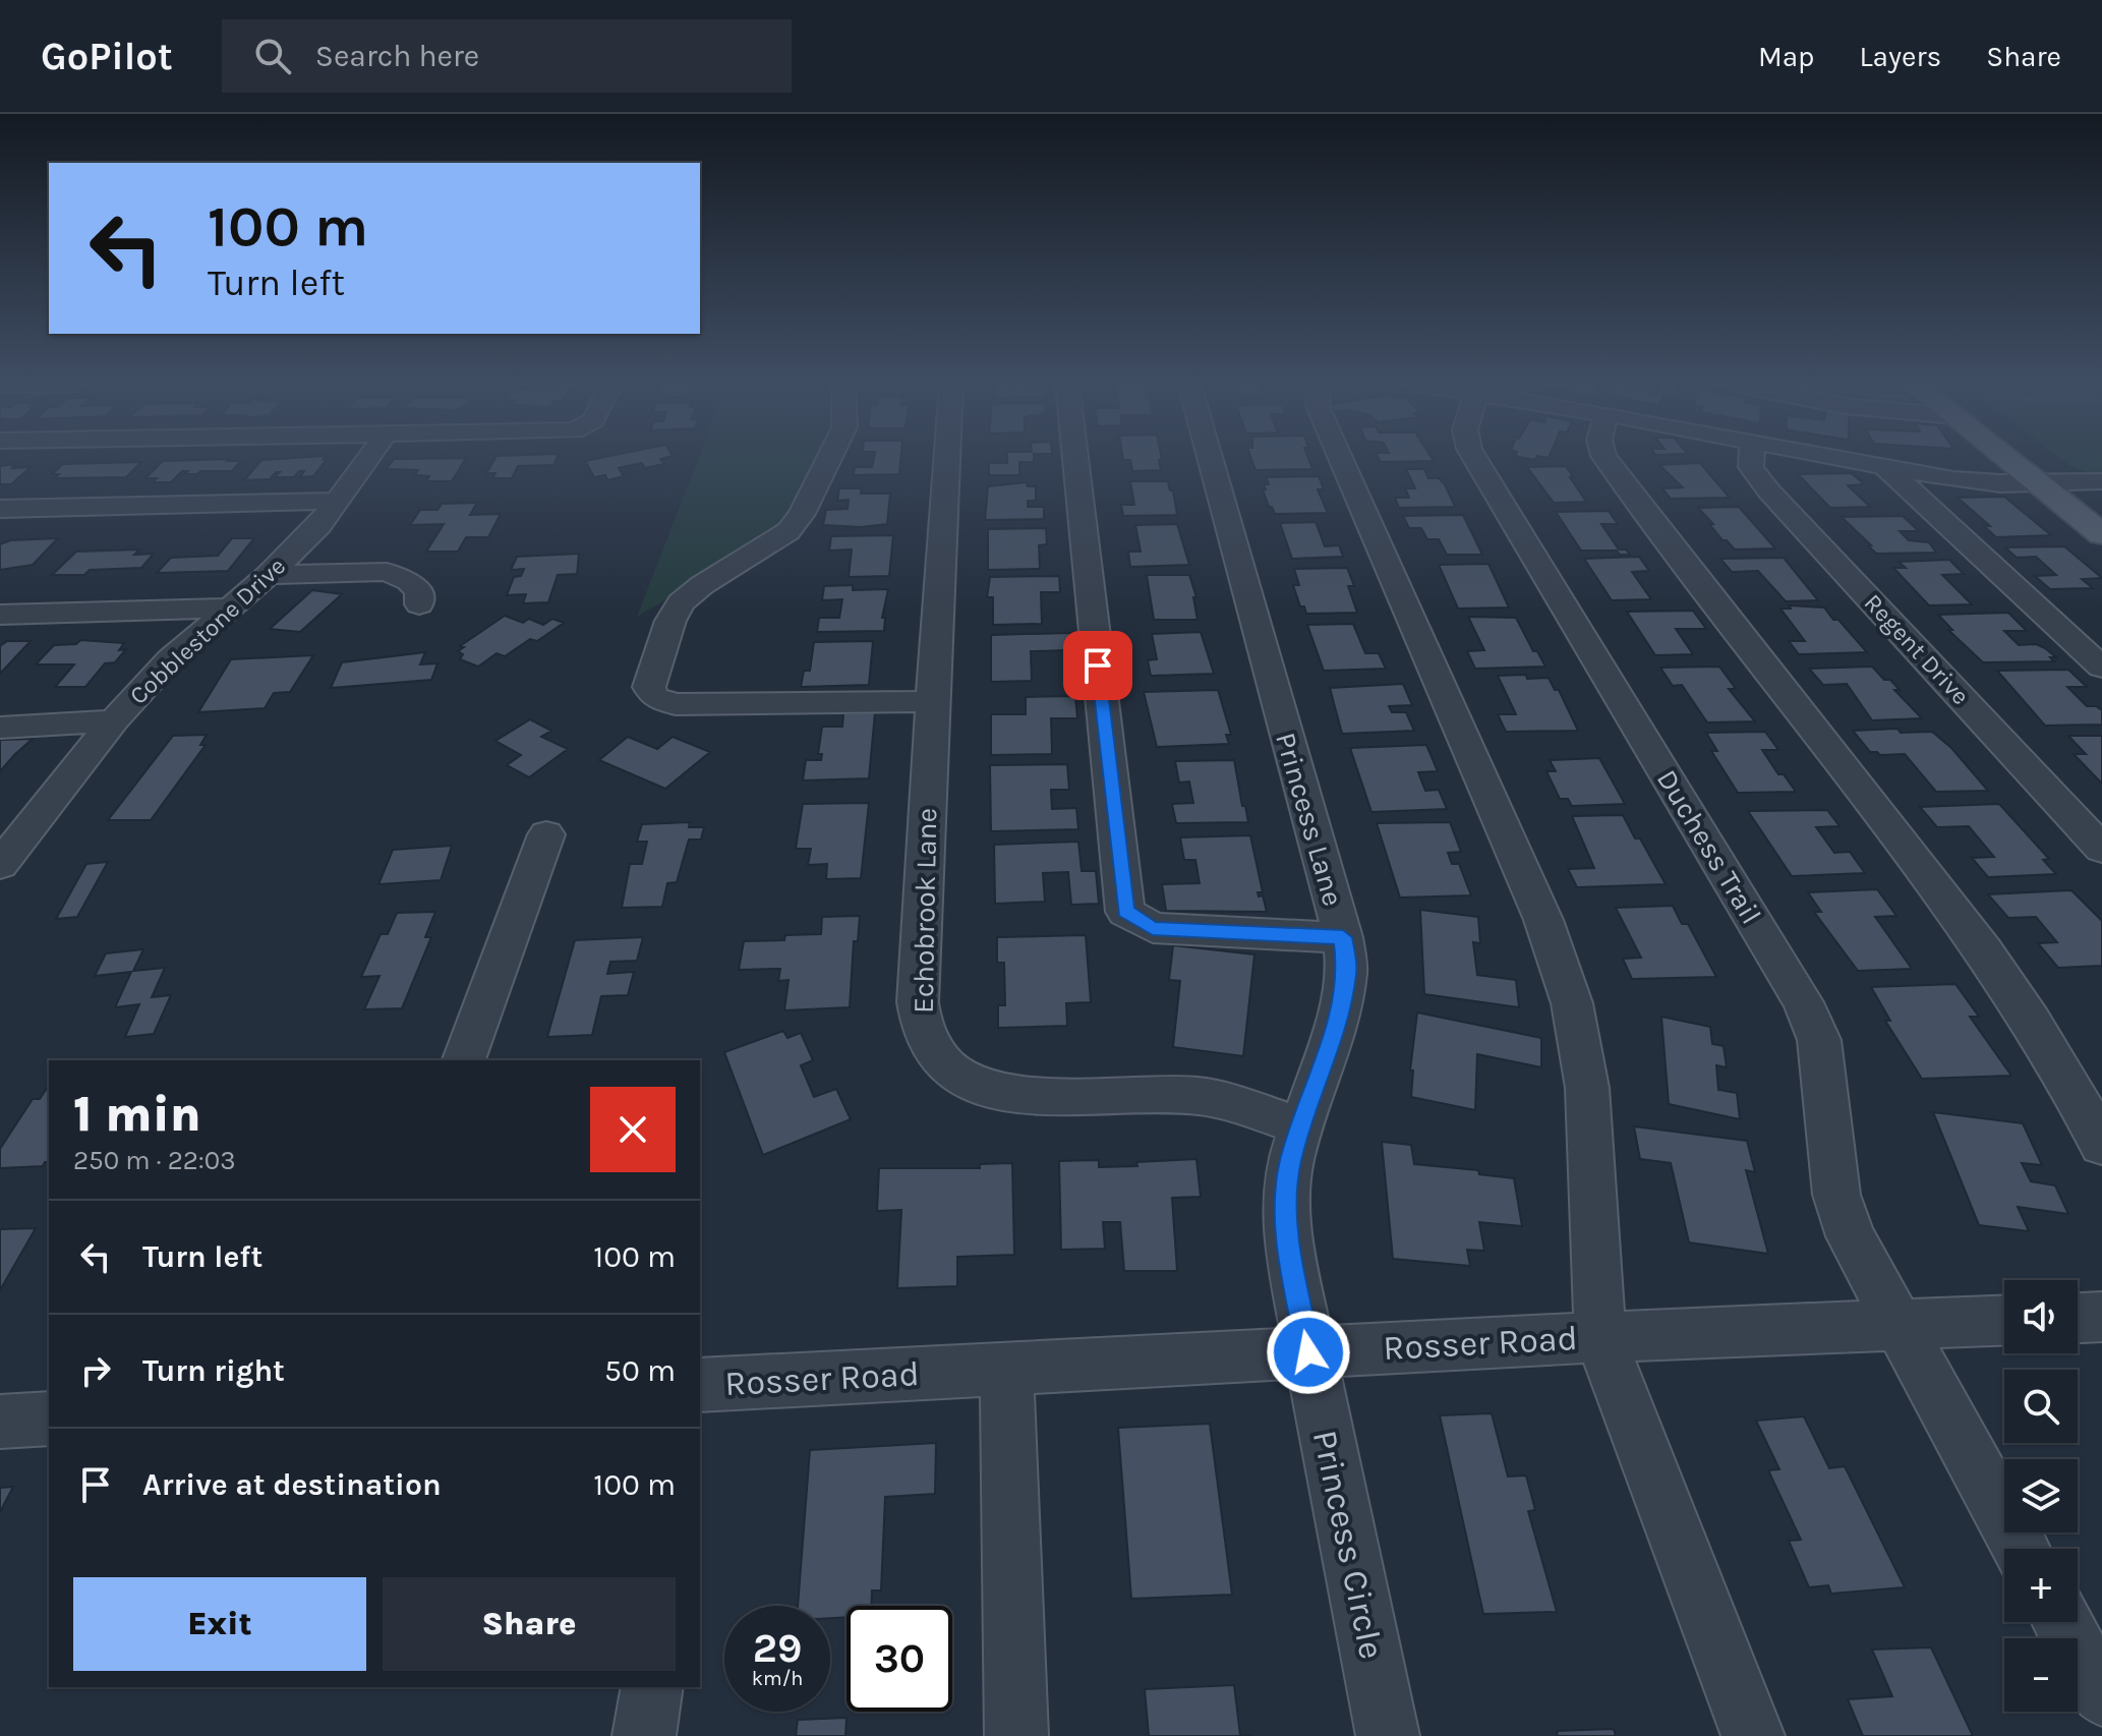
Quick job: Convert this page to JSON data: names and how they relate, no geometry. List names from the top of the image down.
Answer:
{
  "streets": {
    "street": [
      "Cobblestone Drive",
      "Regent Drive",
      "Princess Lane",
      "Duchess Trail",
      "Echobrook Lane",
      "Rosser Road",
      "Princess Circle"
    ]
  },
  "crossings": [
    ["Princess Lane", "Echobrook Lane"],
    ["Princess Lane", "Rosser Road"],
    ["Princess Lane", "Princess Circle"],
    ["Duchess Trail", "Rosser Road"],
    ["Rosser Road", "Princess Circle"]
  ],
  "page": {
    "header": "GoPilot",
    "search": "Search here",
    "nav": ["Map", "Layers", "Share"],
    "turn": ["100 m", "Turn left"],
    "heading": ["1 min", "250 m · 22:03"],
    "list": [
      {
        "name": "Turn left",
        "value": "100 m"
      },
      {
        "name": "Turn right",
        "value": "50 m"
      },
      {
        "name": "Arrive at destination",
        "value": "100 m"
      }
    ],
    "map_buttons": ["+", "−"],
    "buttons": ["Exit", "Share"],
    "speed": "29 km/h",
    "limit": "30"
  }
}
